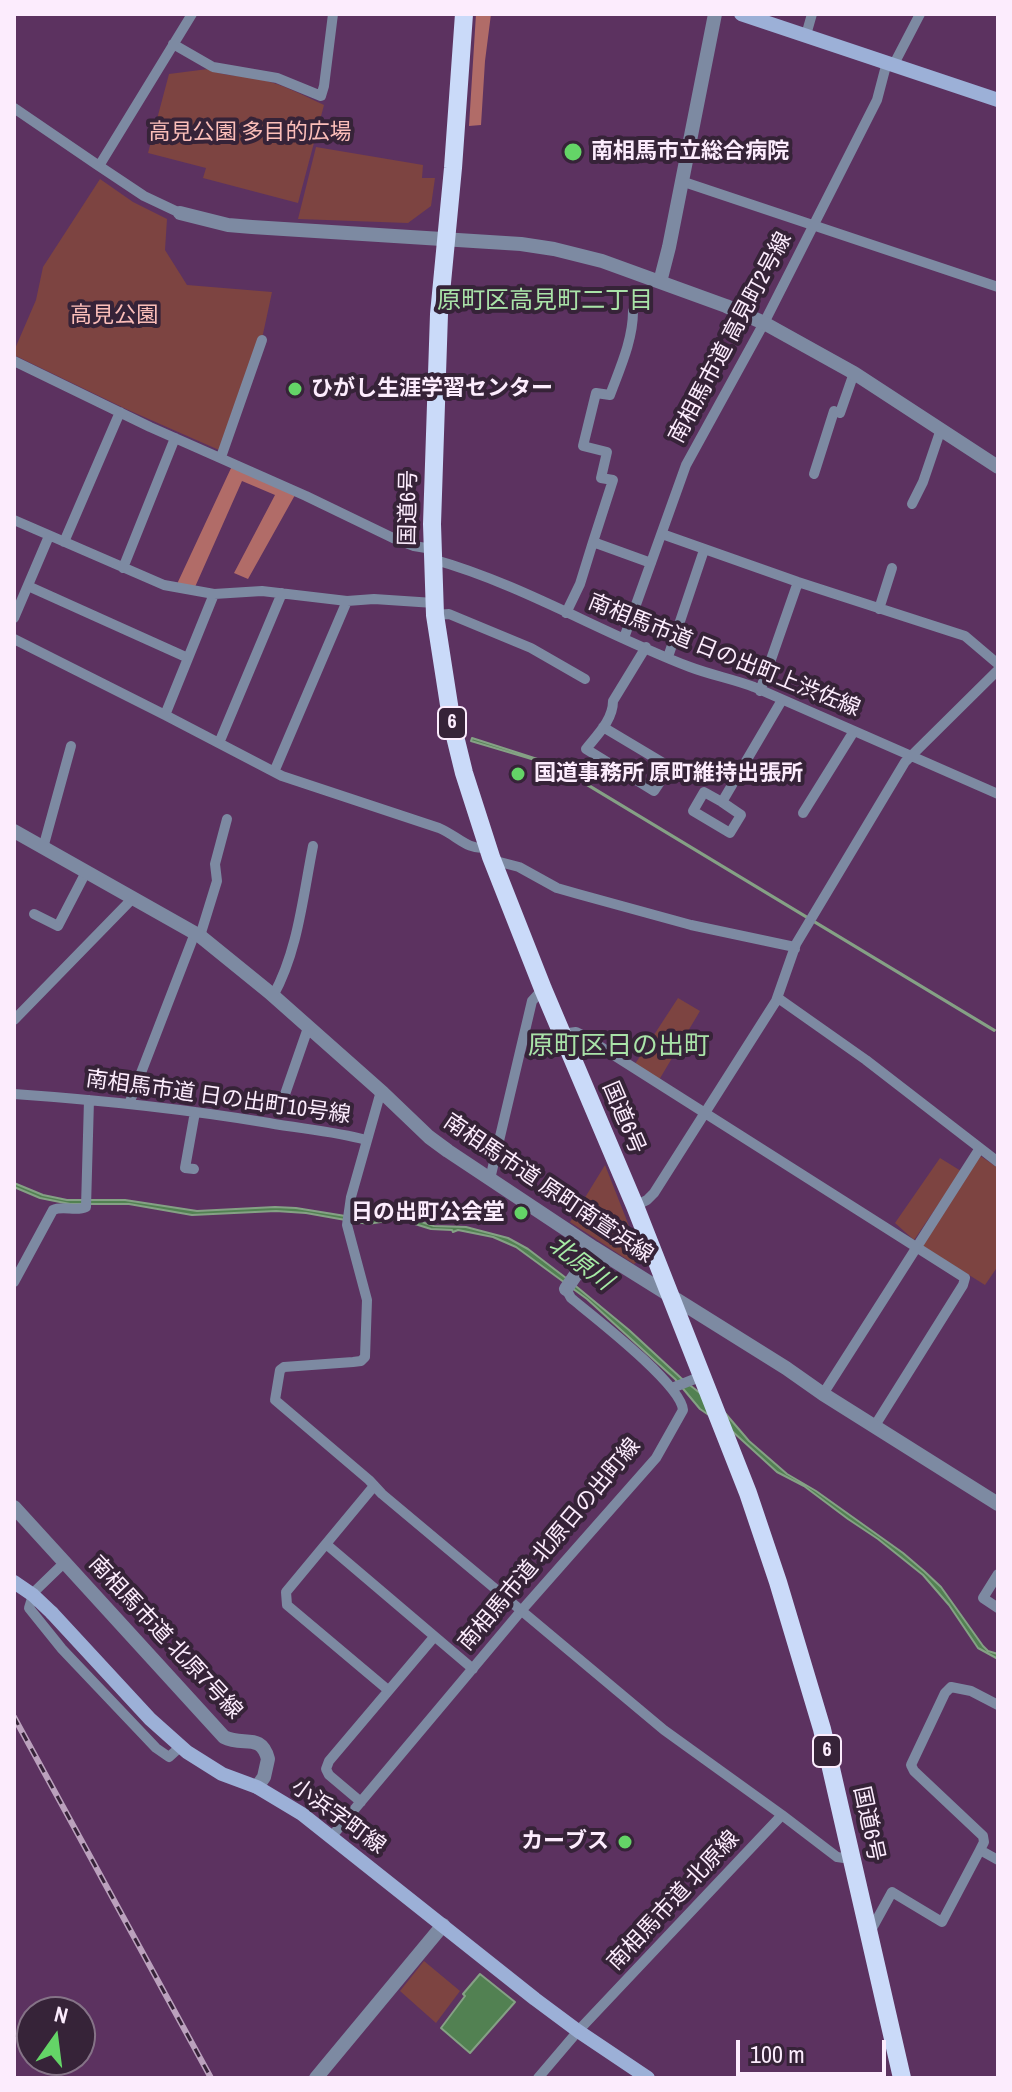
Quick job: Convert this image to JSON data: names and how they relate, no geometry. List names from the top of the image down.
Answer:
{
  "streets": {
    "highway": ["国道6号", "6"],
    "main road": ["小浜字町線"],
    "street": [
      "南相馬市道 高見町2号線",
      "南相馬市道 日の出町上渋佐線",
      "南相馬市道 日の出町10号線",
      "南相馬市道 原町南萱浜線",
      "南相馬市道 北原日の出町線",
      "南相馬市道 北原7号線",
      "南相馬市道 北原線"
    ]
  },
  "crossings": [
    ["南相馬市道 高見町2号線", "南相馬市道 日の出町上渋佐線"],
    ["国道6号", "南相馬市道 日の出町上渋佐線"],
    ["国道6号", "南相馬市道 原町南萱浜線"],
    ["国道6号", "南相馬市道 北原日の出町線"],
    ["南相馬市道 日の出町10号線", "南相馬市道 原町南萱浜線"],
    ["南相馬市道 北原日の出町線", "小浜字町線"],
    ["南相馬市道 北原7号線", "小浜字町線"],
    ["小浜字町線", "南相馬市道 北原線"]
  ],
  "districts": ["原町区高見町二丁目", "原町区日の出町"],
  "water": ["北原川"],
  "parks": ["高見公園 多目的広場", "高見公園"],
  "places": [
    "南相馬市立総合病院",
    "ひがし生涯学習センター",
    "国道事務所 原町維持出張所",
    "日の出町公会堂",
    "カーブス"
  ],
  "scale_bar": "100 m",
  "north": "top"
}
